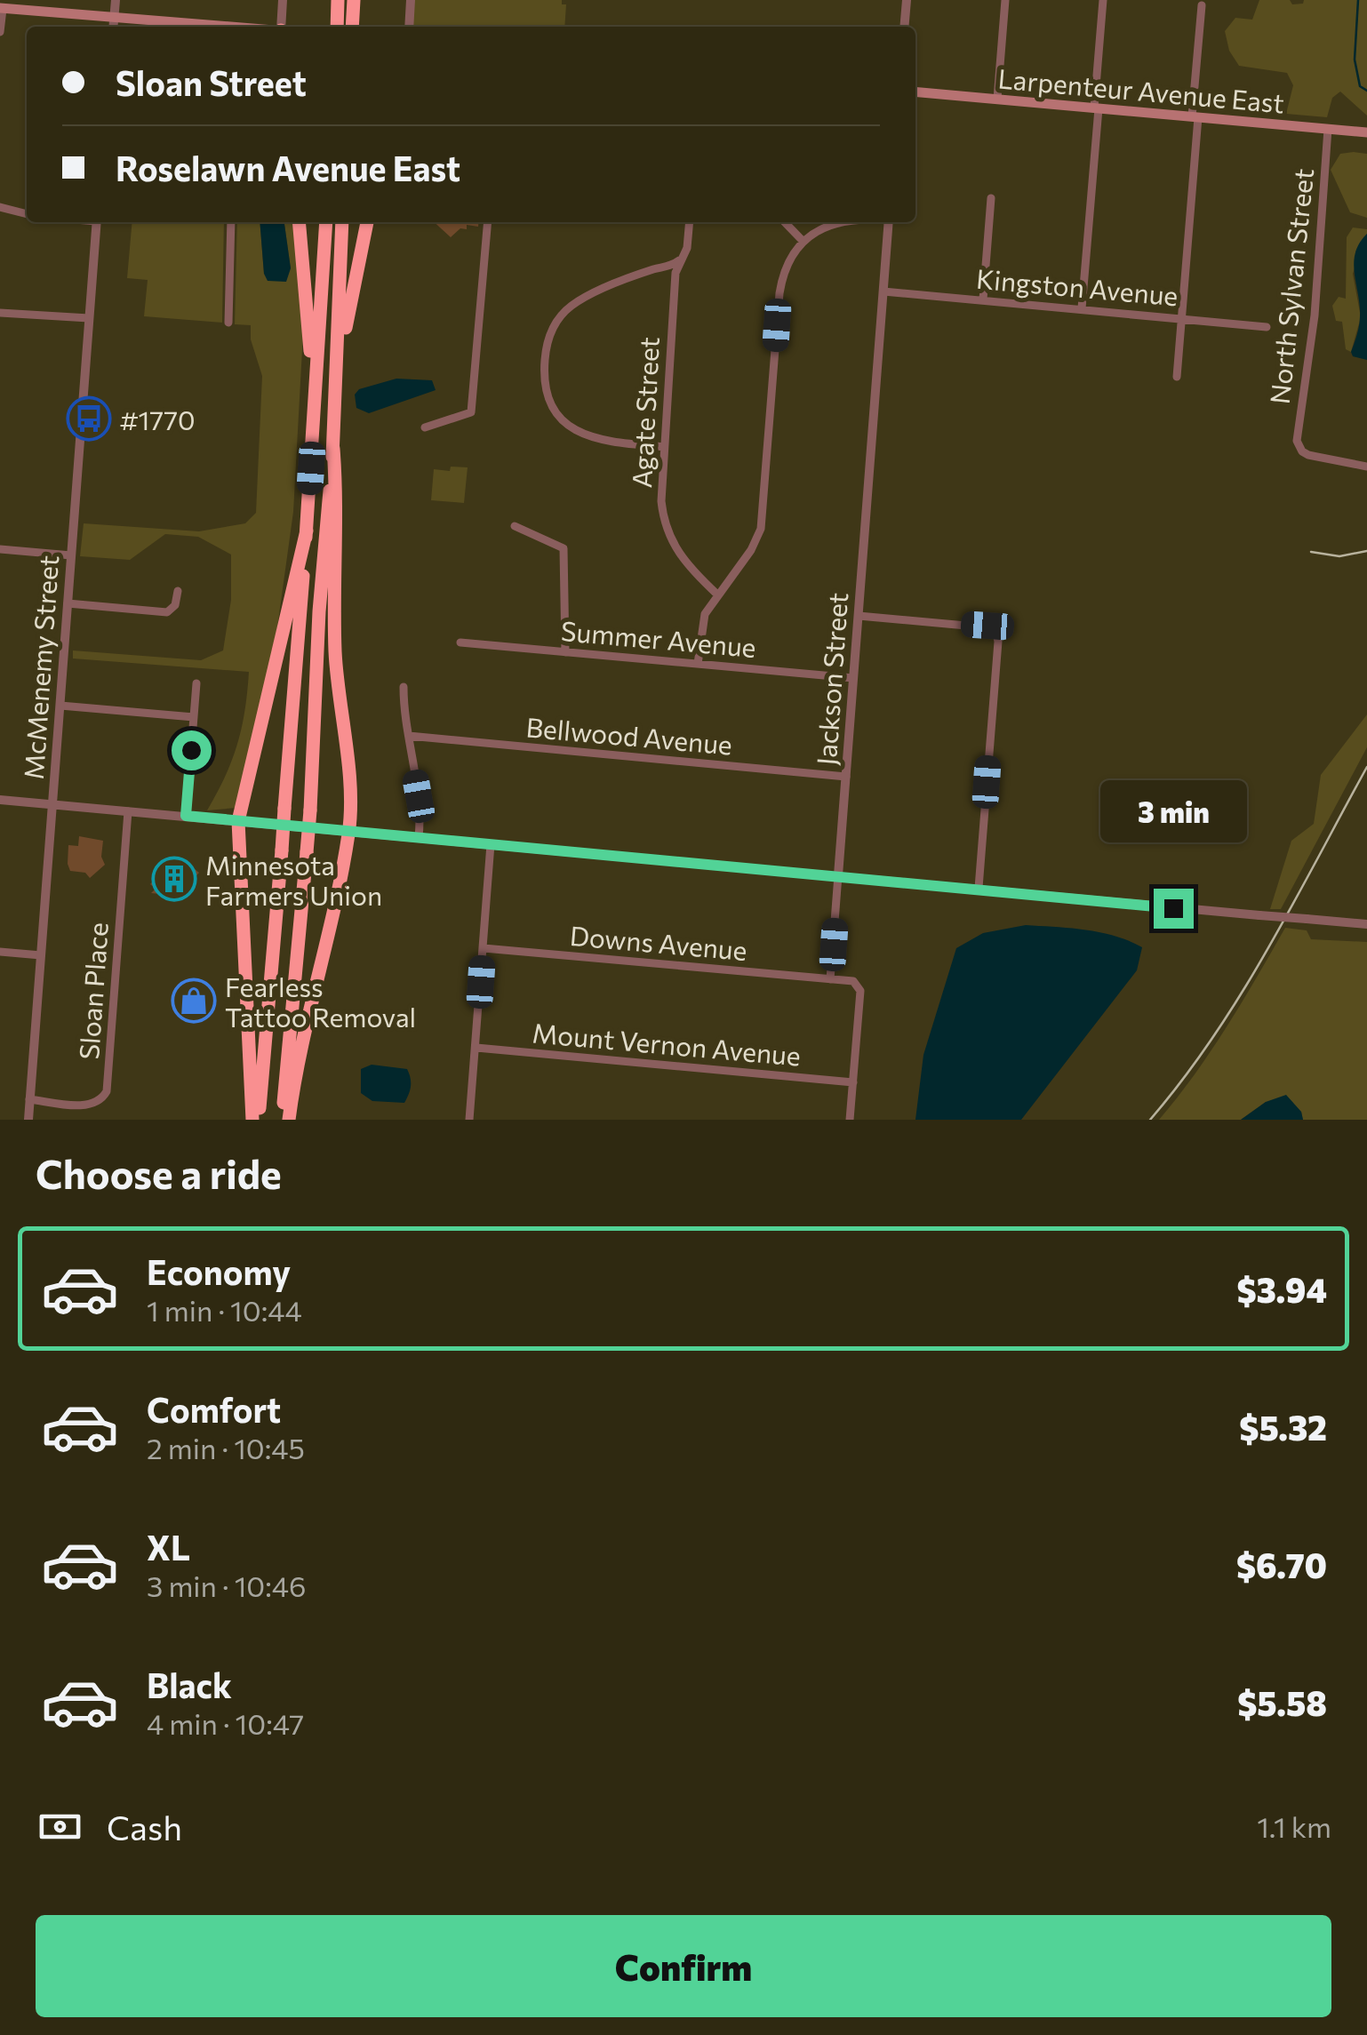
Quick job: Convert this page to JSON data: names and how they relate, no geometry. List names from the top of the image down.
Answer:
{
  "streets": {
    "main road": ["Larpenteur Avenue East"],
    "street": [
      "Kingston Avenue",
      "North Sylvan Street",
      "Agate Street",
      "Summer Avenue",
      "McMenemy Street",
      "Jackson Street",
      "Bellwood Avenue",
      "Downs Avenue",
      "Sloan Place",
      "Mount Vernon Avenue"
    ]
  },
  "crossings": [
    ["Larpenteur Avenue East", "North Sylvan Street"],
    ["Kingston Avenue", "Jackson Street"],
    ["Summer Avenue", "Jackson Street"],
    ["McMenemy Street", "Sloan Place"],
    ["Jackson Street", "Bellwood Avenue"],
    ["Jackson Street", "Downs Avenue"]
  ],
  "places": {
    "bus stop": ["#1770"],
    "building": ["Minnesota Farmers Union"],
    "shop": ["Fearless Tattoo Removal"]
  },
  "page": {
    "banner": ["Sloan Street", "Roselawn Avenue East"],
    "bubble": "3 min",
    "heading": "Choose a ride",
    "list": [
      {
        "name": "Economy",
        "note": "1 min · 10:44",
        "value": "$3.94"
      },
      {
        "name": "Comfort",
        "note": "2 min · 10:45",
        "value": "$5.32"
      },
      {
        "name": "XL",
        "note": "3 min · 10:46",
        "value": "$6.70"
      },
      {
        "name": "Black",
        "note": "4 min · 10:47",
        "value": "$5.58"
      }
    ],
    "pay": ["Cash", "1.1 km"],
    "buttons": "Confirm"
  }
}
